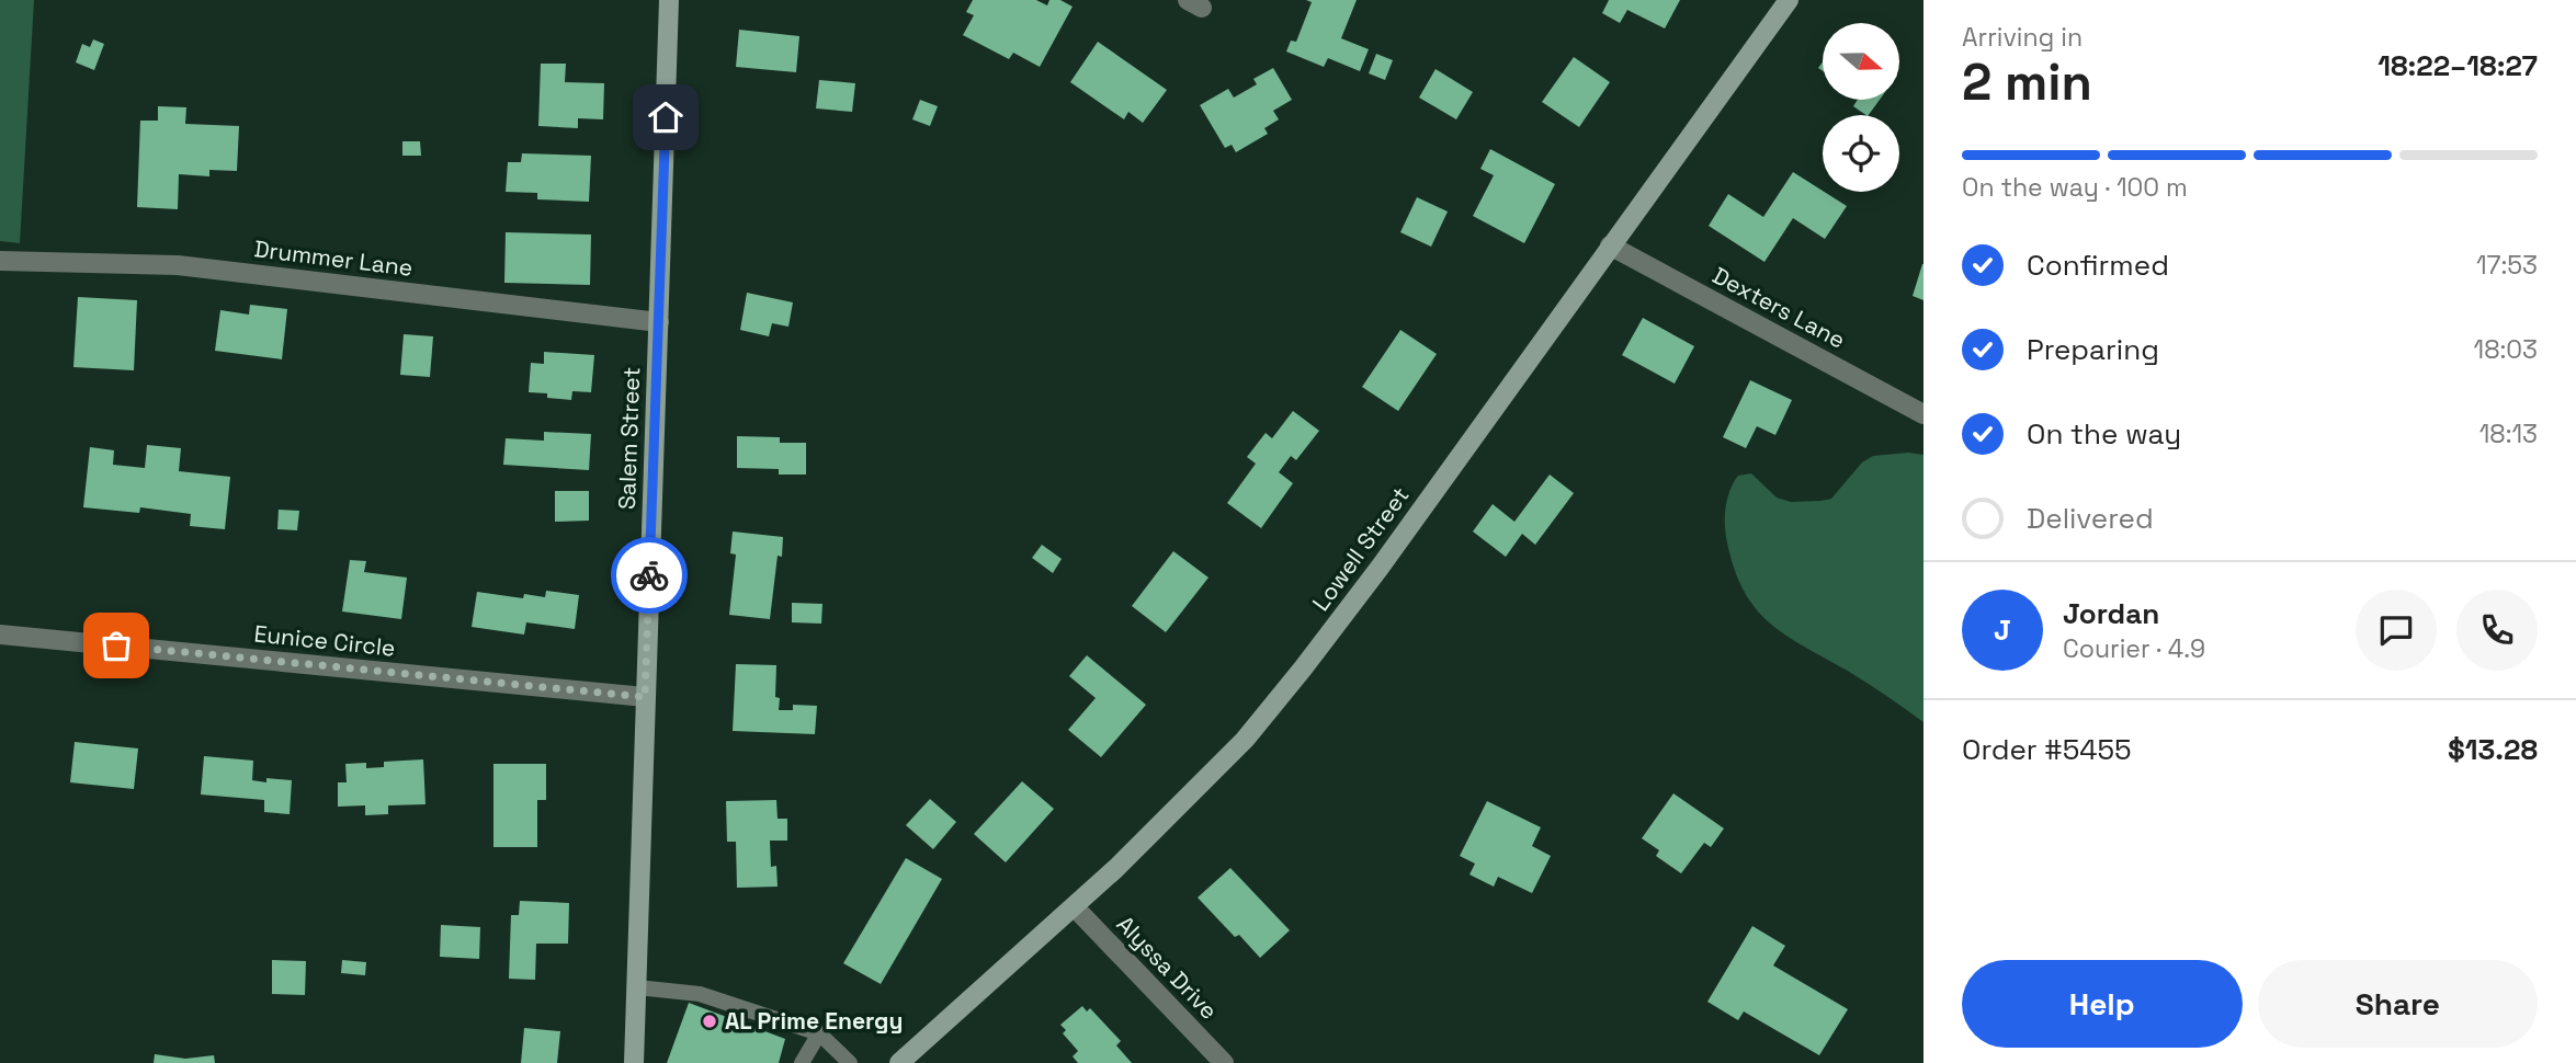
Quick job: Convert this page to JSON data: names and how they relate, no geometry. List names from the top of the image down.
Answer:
{
  "streets": {
    "main road": ["Salem Street", "Lowell Street"],
    "street": [
      "Drummer Lane",
      "Dexters Lane",
      "Eunice Circle",
      "Alyssa Drive"
    ]
  },
  "crossings": [
    ["Drummer Lane", "Salem Street"],
    ["Dexters Lane", "Lowell Street"],
    ["Salem Street", "Eunice Circle"],
    ["Lowell Street", "Alyssa Drive"]
  ],
  "places": ["AL Prime Energy"],
  "north": "right",
  "page": {
    "heading": ["2 min", "Arriving in", "18:22–18:27"],
    "panel": [
      "Jordan",
      "Courier · 4.9",
      "Order #5455",
      "$13.28"
    ],
    "bar": "On the way · 100 m",
    "list": [
      ["Confirmed", "17:53"],
      ["Preparing", "18:03"],
      ["On the way", "18:13"],
      "Delivered"
    ],
    "round": "J",
    "buttons": ["Help", "Share"]
  }
}
